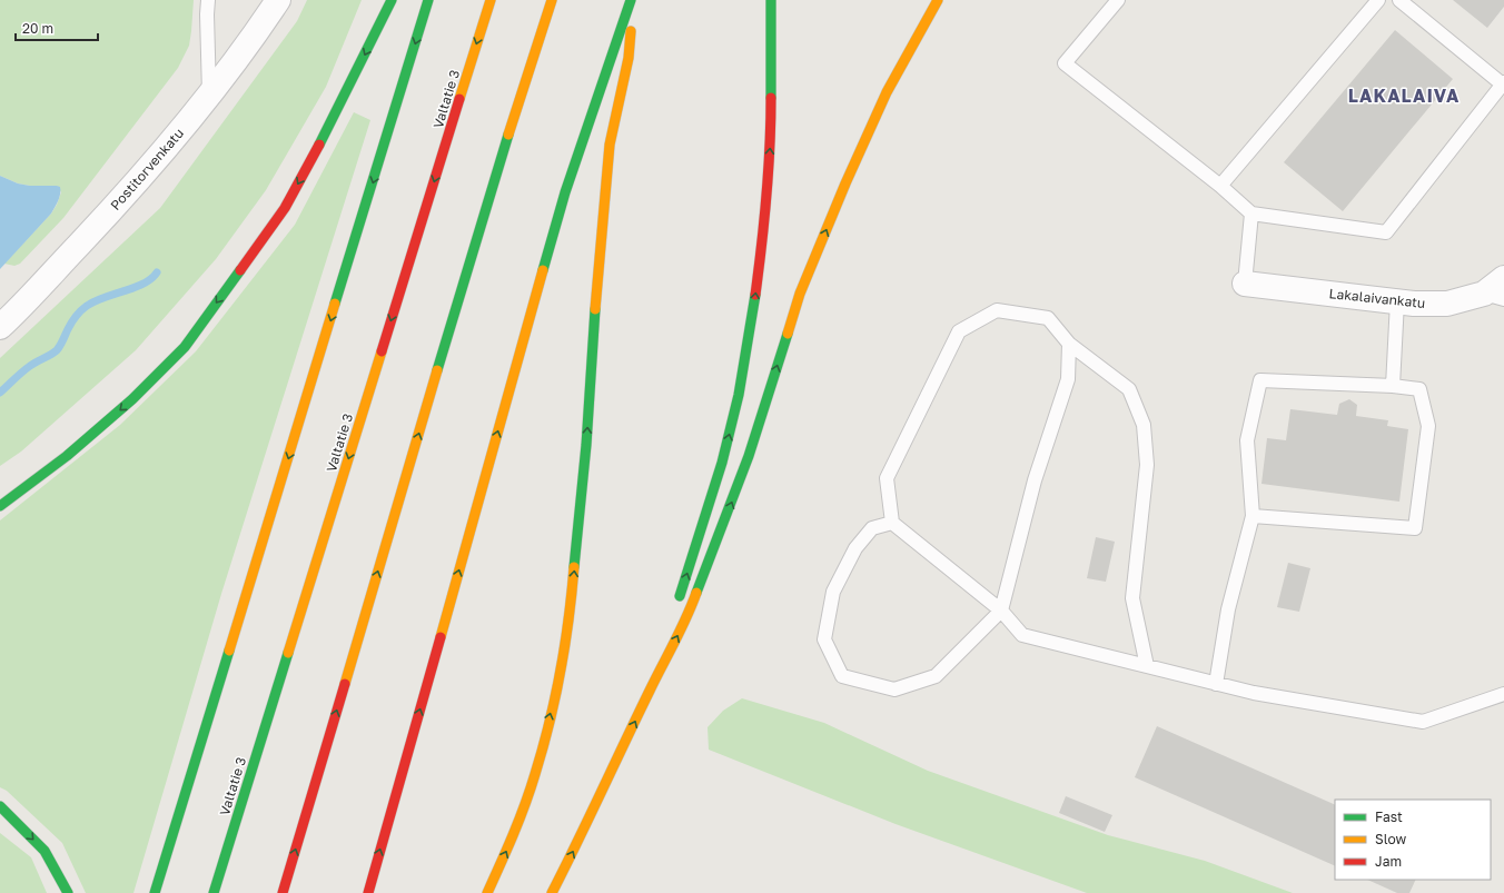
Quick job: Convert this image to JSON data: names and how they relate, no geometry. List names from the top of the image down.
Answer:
{
  "streets": {
    "highway": ["Valtatie 3"],
    "street": ["Postitorvenkatu", "Lakalaivankatu"]
  },
  "districts": ["LAKALAIVA"],
  "legend": ["Fast", "Slow", "Jam"],
  "scale_bar": "20 m"
}
